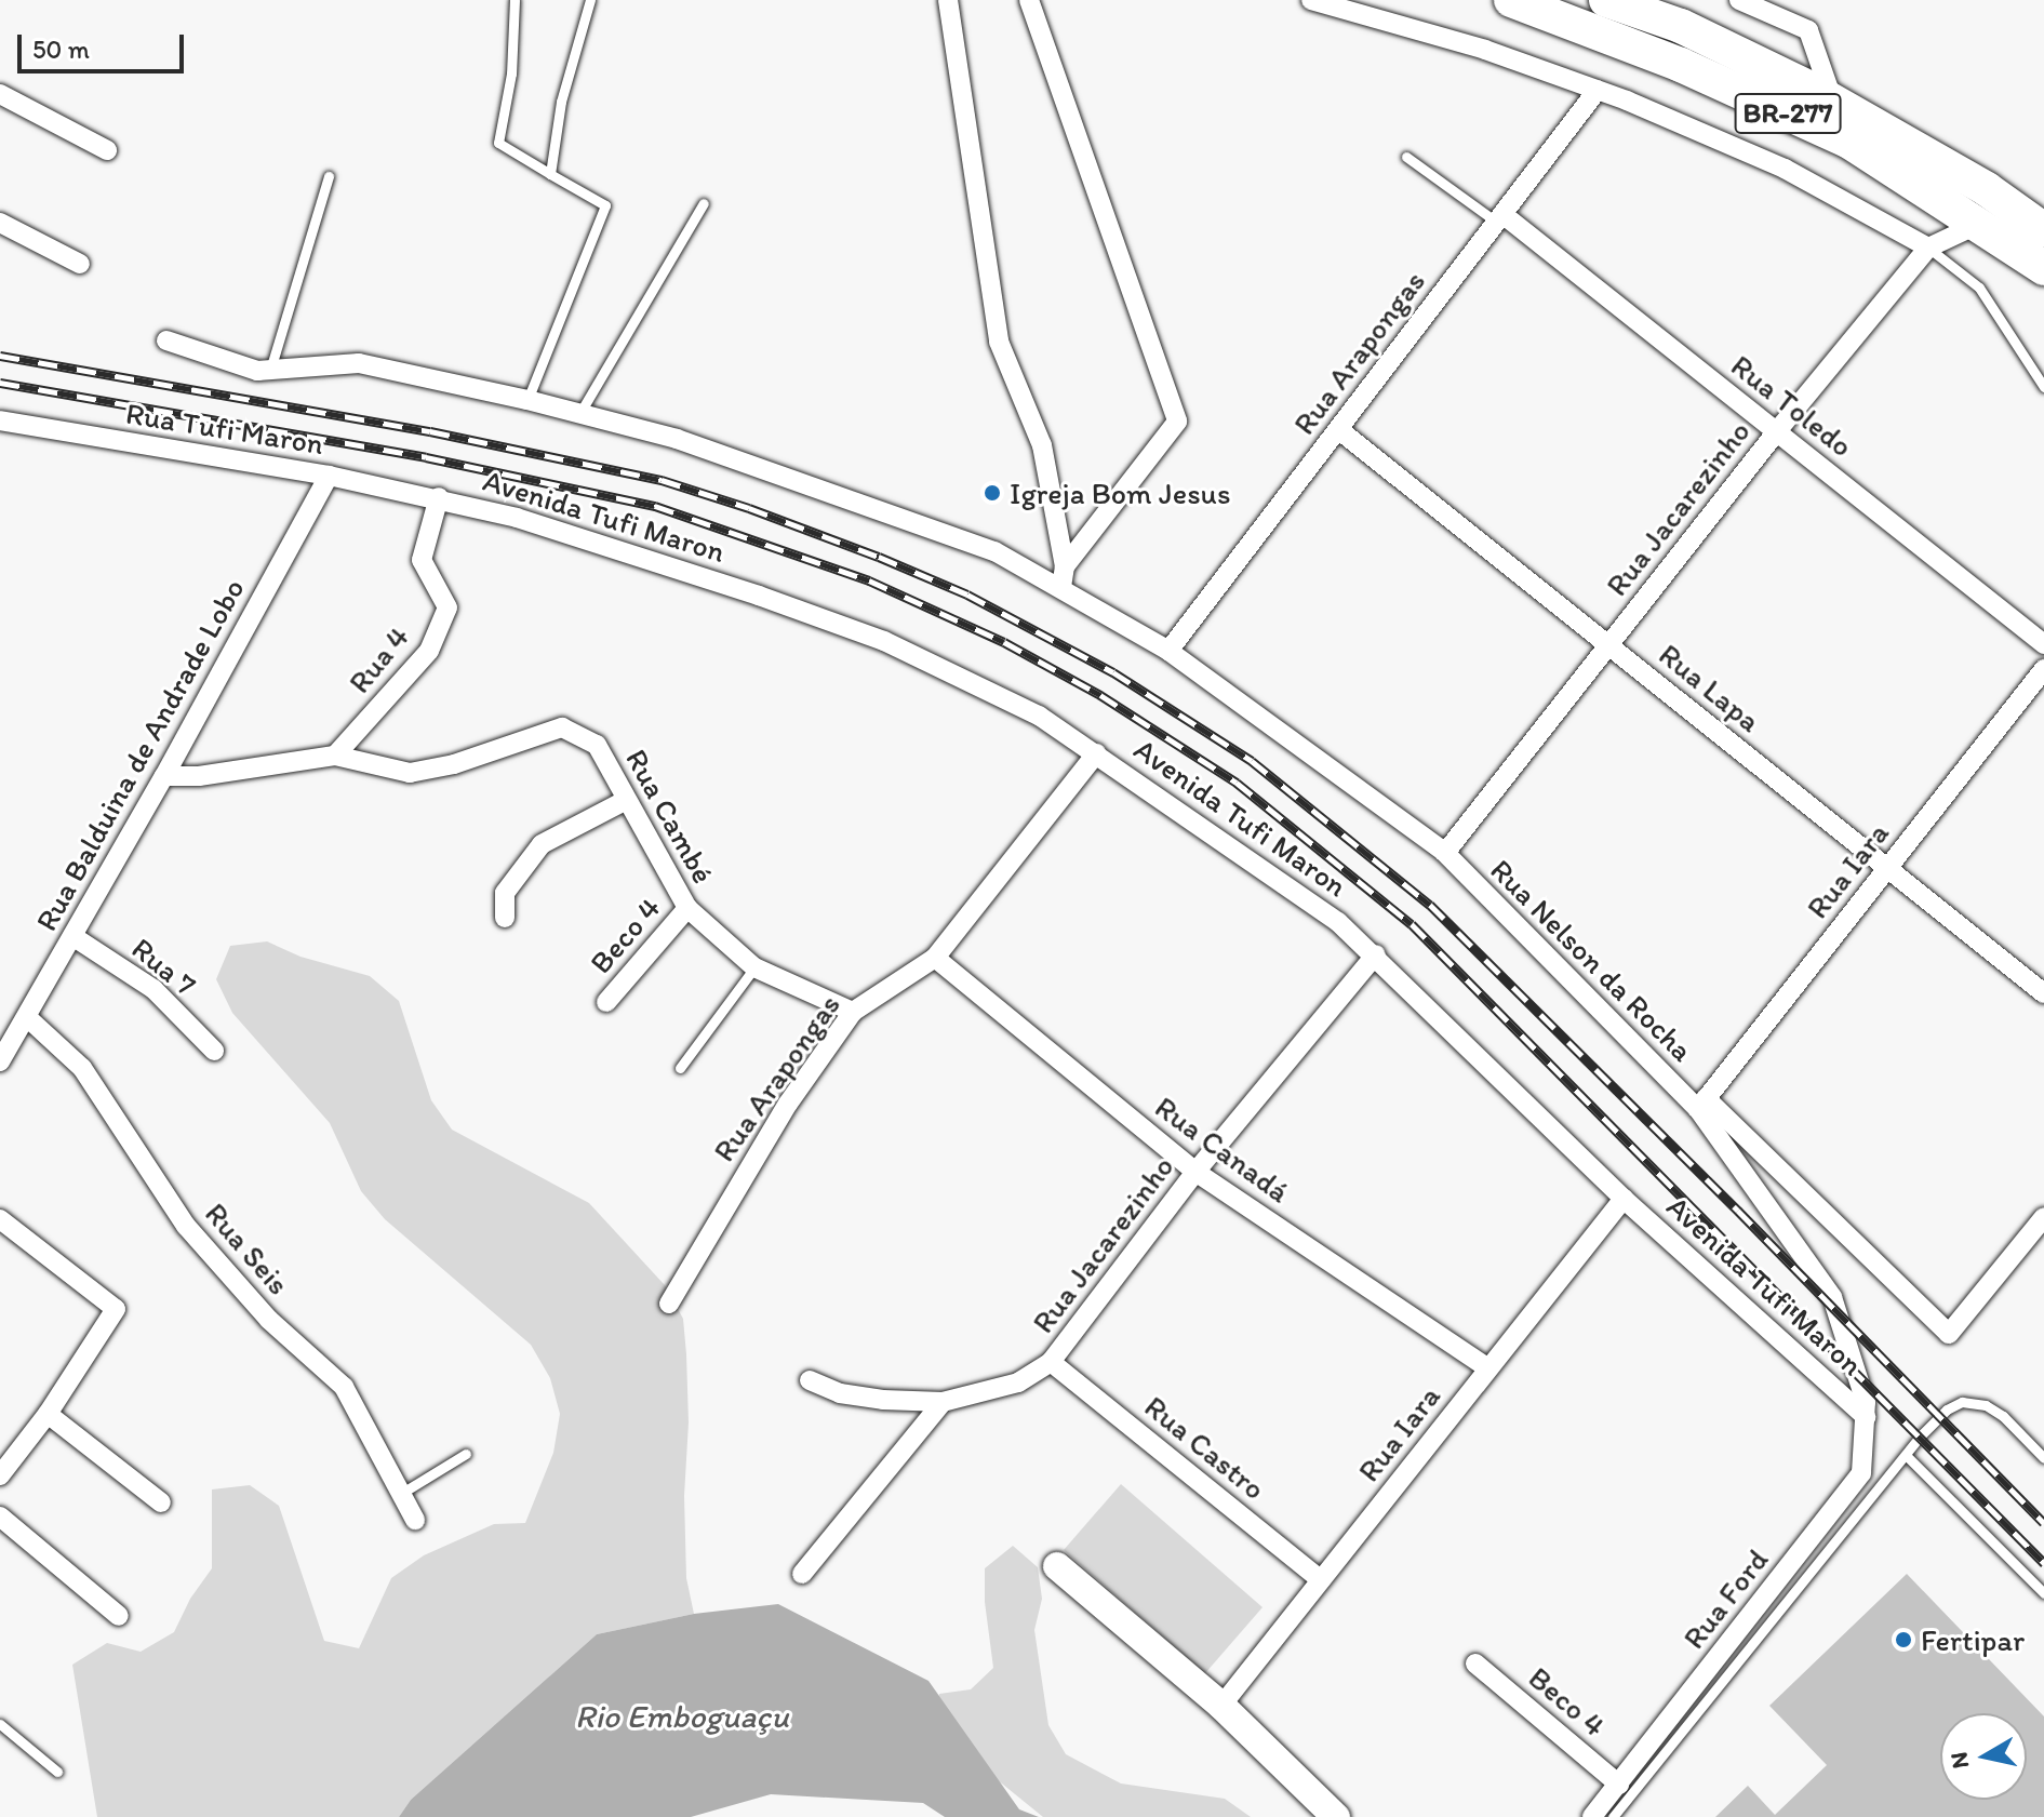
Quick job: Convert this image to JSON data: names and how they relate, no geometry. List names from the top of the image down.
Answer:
{
  "streets": {
    "highway": ["BR-277"],
    "street": [
      "Rua Arapongas",
      "Rua Toledo",
      "Rua Tufi Maron",
      "Rua Jacarezinho",
      "Avenida Tufi Maron",
      "Rua 4",
      "Rua Lapa",
      "Rua Balduina de Andrade Lobo",
      "Rua Cambé",
      "Rua Iara",
      "Beco 4",
      "Rua Nelson da Rocha",
      "Rua 7",
      "Rua Canadá",
      "Rua Seis",
      "Rua Castro",
      "Rua Ford"
    ]
  },
  "crossings": [
    ["BR-277", "Rua Jacarezinho"],
    ["Rua Arapongas", "Rua Toledo"],
    ["Rua Arapongas", "Avenida Tufi Maron"],
    ["Rua Arapongas", "Rua Lapa"],
    ["Rua Arapongas", "Rua Cambé"],
    ["Rua Arapongas", "Rua Nelson da Rocha"],
    ["Rua Arapongas", "Rua Canadá"],
    ["Rua Toledo", "Rua Jacarezinho"],
    ["Rua Tufi Maron", "Avenida Tufi Maron"],
    ["Rua Tufi Maron", "Rua 4"],
    ["Rua Tufi Maron", "Rua Balduina de Andrade Lobo"],
    ["Rua Jacarezinho", "Avenida Tufi Maron"],
    ["Rua Jacarezinho", "Rua Lapa"],
    ["Rua Jacarezinho", "Rua Nelson da Rocha"],
    ["Rua Jacarezinho", "Rua Canadá"],
    ["Rua Jacarezinho", "Rua Castro"],
    ["Avenida Tufi Maron", "Rua 4"],
    ["Avenida Tufi Maron", "Rua Iara"],
    ["Avenida Tufi Maron", "Rua Nelson da Rocha"],
    ["Avenida Tufi Maron", "Rua Ford"],
    ["Rua 4", "Rua Cambé"],
    ["Rua Lapa", "Rua Iara"],
    ["Rua Balduina de Andrade Lobo", "Rua Cambé"],
    ["Rua Balduina de Andrade Lobo", "Rua 7"],
    ["Rua Balduina de Andrade Lobo", "Rua Seis"],
    ["Rua Cambé", "Beco 4"],
    ["Rua Iara", "Rua Nelson da Rocha"],
    ["Rua Iara", "Rua Canadá"],
    ["Rua Iara", "Rua Castro"],
    ["Beco 4", "Rua Ford"],
    ["Rua Nelson da Rocha", "Rua Ford"]
  ],
  "water": ["Rio Emboguaçu"],
  "places": ["Igreja Bom Jesus", "Fertipar"],
  "scale_bar": "50 m",
  "north": "left"
}
